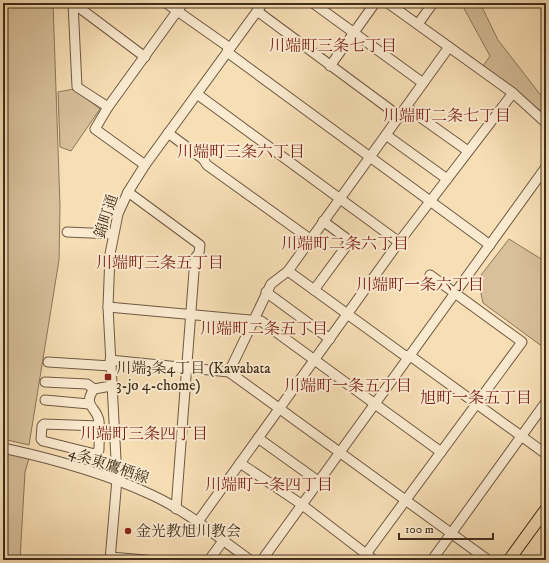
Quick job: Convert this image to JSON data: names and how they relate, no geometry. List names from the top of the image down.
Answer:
{
  "streets": {
    "street": ["錦町通", "4条東鷹栖線"]
  },
  "crossings": [
    ["錦町通", "4条東鷹栖線"]
  ],
  "districts": [
    "川端町三条七丁目",
    "川端町二条七丁目",
    "川端町三条六丁目",
    "川端町二条六丁目",
    "川端町三条五丁目",
    "川端町一条六丁目",
    "川端町二条五丁目",
    "川端町一条五丁目",
    "旭町一条五丁目",
    "川端町三条四丁目",
    "川端町一条四丁目"
  ],
  "places": {
    "transit": ["川端3条4丁目 (Kawabata 3-jo 4-chome)"],
    "other": ["金光教旭川教会"]
  },
  "scale_bar": "100 m"
}
